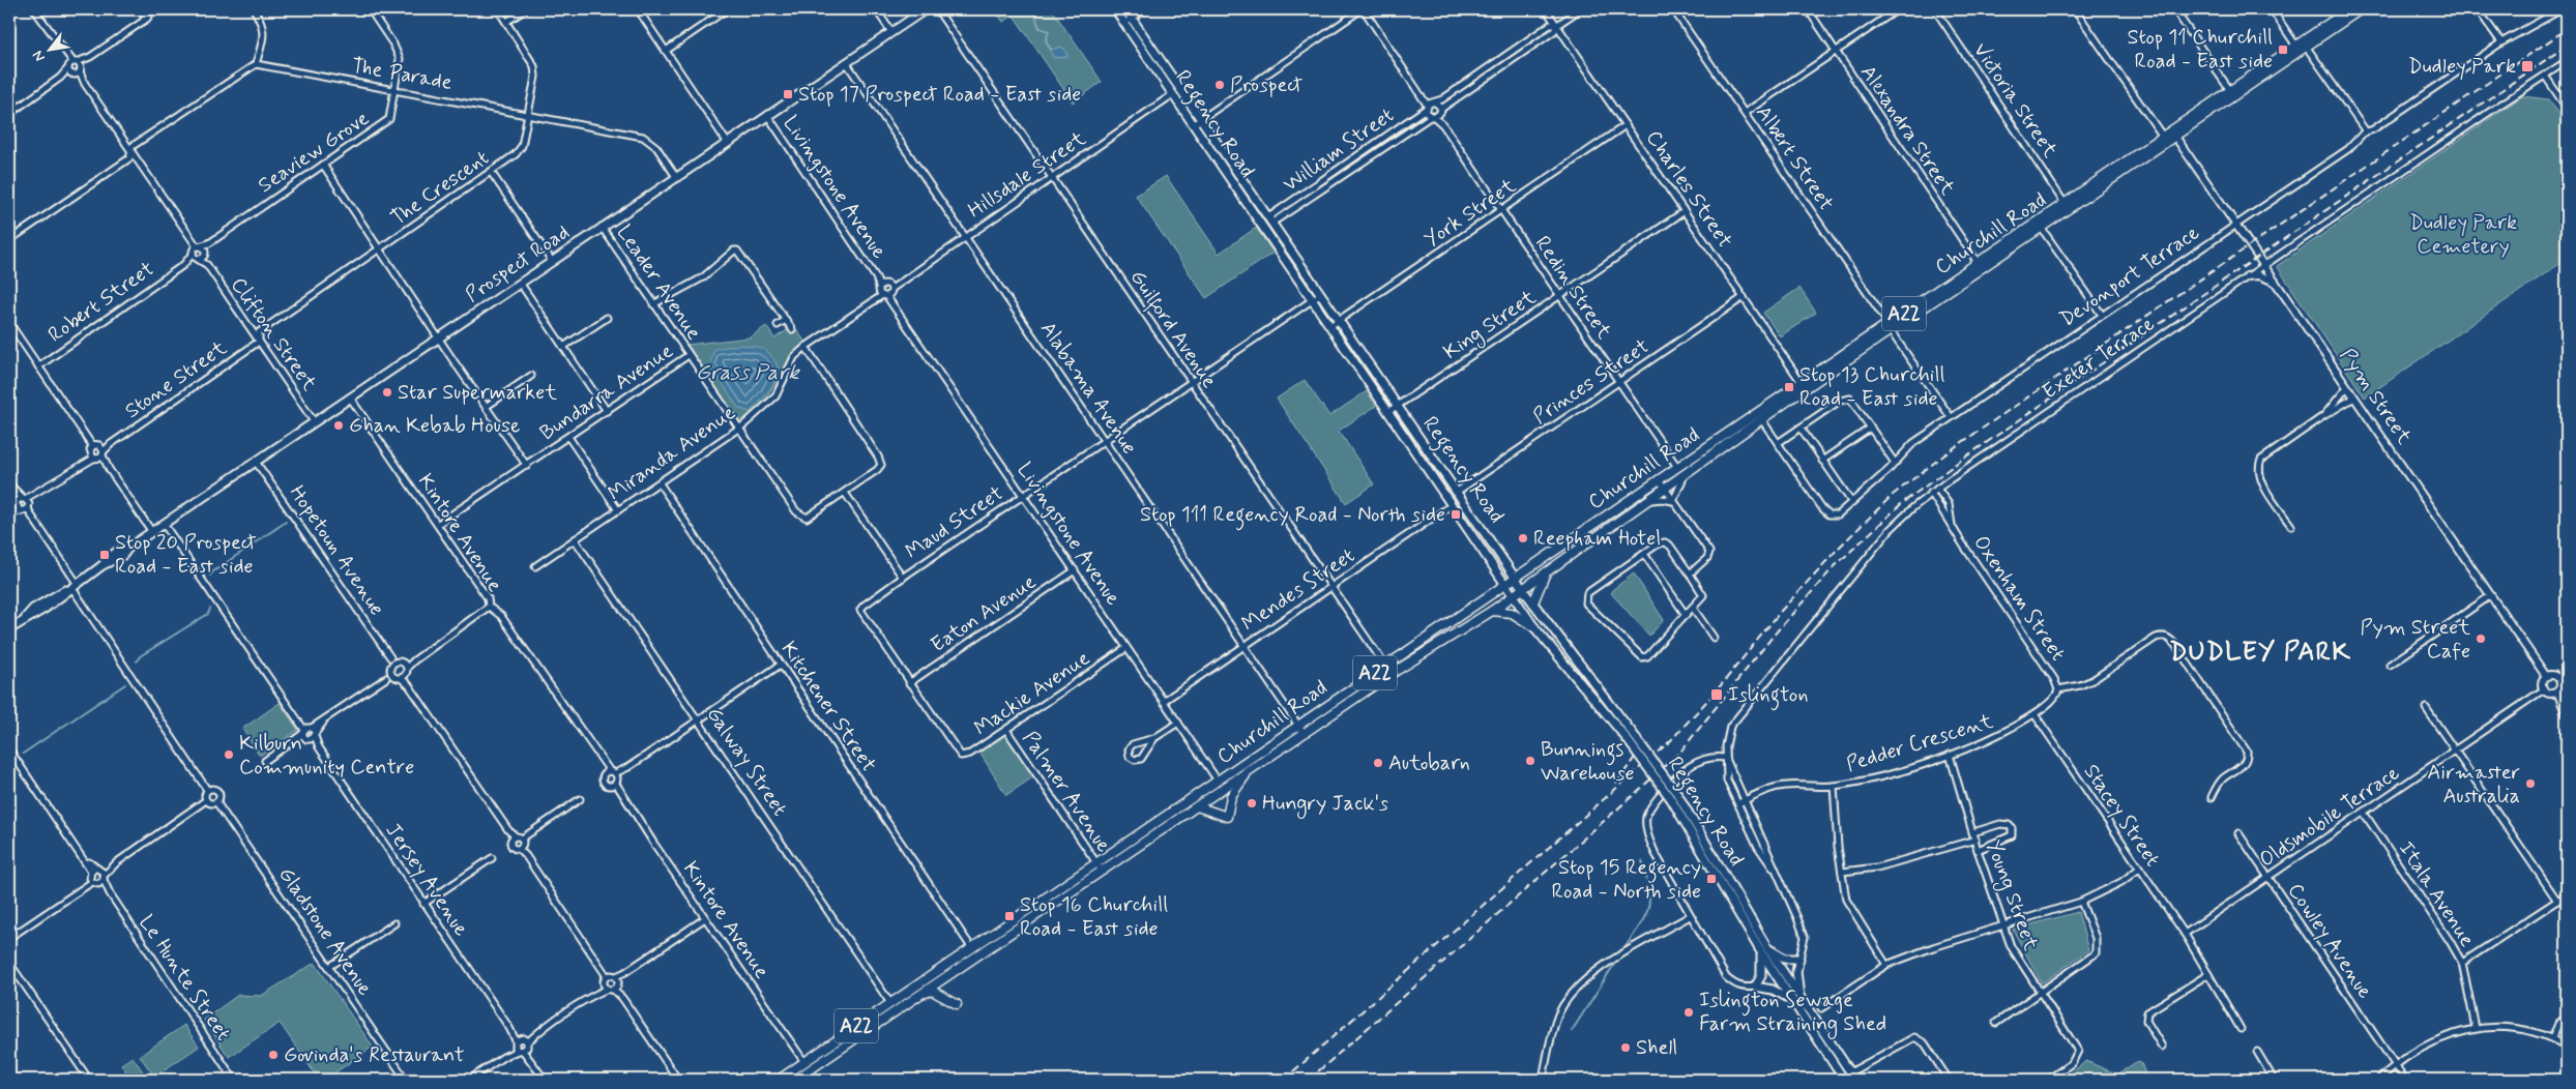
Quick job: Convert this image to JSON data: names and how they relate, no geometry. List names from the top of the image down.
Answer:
{
  "streets": {
    "main road": [
      "Regency Road",
      "Churchill Road",
      "Prospect Road",
      "A22"
    ],
    "street": [
      "The Parade",
      "Victoria Street",
      "Alexandra Street",
      "William Street",
      "Seaview Grove",
      "Albert Street",
      "Hillsdale Street",
      "Livingstone Avenue",
      "The Crescent",
      "Charles Street",
      "York Street",
      "Devonport Terrace",
      "Leader Avenue",
      "Redin Street",
      "Robert Street",
      "King Street",
      "Guilford Avenue",
      "Clifton Street",
      "Exeter Terrace",
      "Stone Street",
      "Princes Street",
      "Alabama Avenue",
      "Bundarra Avenue",
      "Pym Street",
      "Miranda Avenue",
      "Maud Street",
      "Kintore Avenue",
      "Hopetoun Avenue",
      "Mendes Street",
      "Oxenham Street",
      "Eaton Avenue",
      "Mackie Avenue",
      "Kitchener Street",
      "Pedder Crescent",
      "Galway Street",
      "Palmer Avenue",
      "Stacey Street",
      "Oldsmobile Terrace",
      "Jersey Avenue",
      "Itala Avenue",
      "Young Street",
      "Gladstone Avenue",
      "Cowley Avenue",
      "Le Hunte Street"
    ]
  },
  "crossings": [
    ["The Parade", "Seaview Grove"],
    ["The Parade", "The Crescent"],
    ["The Parade", "Prospect Road"],
    ["Victoria Street", "Churchill Road"],
    ["Regency Road", "William Street"],
    ["Regency Road", "Hillsdale Street"],
    ["Regency Road", "York Street"],
    ["Regency Road", "Churchill Road"],
    ["Regency Road", "King Street"],
    ["Regency Road", "Princes Street"],
    ["Regency Road", "Maud Street"],
    ["Regency Road", "Mendes Street"],
    ["Alexandra Street", "Churchill Road"],
    ["William Street", "Charles Street"],
    ["William Street", "Redin Street"],
    ["Seaview Grove", "Robert Street"],
    ["Seaview Grove", "Clifton Street"],
    ["Albert Street", "Churchill Road"],
    ["Albert Street", "Devonport Terrace"],
    ["Hillsdale Street", "Livingstone Avenue"],
    ["Hillsdale Street", "Leader Avenue"],
    ["Hillsdale Street", "Guilford Avenue"],
    ["Hillsdale Street", "Alabama Avenue"],
    ["Hillsdale Street", "Miranda Avenue"],
    ["Livingstone Avenue", "Churchill Road"],
    ["Livingstone Avenue", "Prospect Road"],
    ["Livingstone Avenue", "Maud Street"],
    ["Livingstone Avenue", "Mendes Street"],
    ["Livingstone Avenue", "Eaton Avenue"],
    ["Livingstone Avenue", "Mackie Avenue"],
    ["The Crescent", "Clifton Street"],
    ["The Crescent", "Stone Street"],
    ["Charles Street", "York Street"],
    ["Charles Street", "Churchill Road"],
    ["Charles Street", "King Street"],
    ["Charles Street", "Princes Street"],
    ["York Street", "Redin Street"],
    ["Churchill Road", "Devonport Terrace"],
    ["Churchill Road", "Redin Street"],
    ["Churchill Road", "Guilford Avenue"],
    ["Churchill Road", "Alabama Avenue"],
    ["Churchill Road", "Pym Street"],
    ["Churchill Road", "Kintore Avenue"],
    ["Churchill Road", "Kitchener Street"],
    ["Churchill Road", "Galway Street"],
    ["Churchill Road", "Palmer Avenue"],
    ["Prospect Road", "Leader Avenue"],
    ["Prospect Road", "Clifton Street"],
    ["Prospect Road", "Alabama Avenue"],
    ["Prospect Road", "Kintore Avenue"],
    ["Prospect Road", "Hopetoun Avenue"],
    ["Prospect Road", "Jersey Avenue"],
    ["Devonport Terrace", "Pym Street"],
    ["Leader Avenue", "Bundarra Avenue"],
    ["Leader Avenue", "Miranda Avenue"],
    ["Redin Street", "King Street"],
    ["Redin Street", "Princes Street"],
    ["Robert Street", "Clifton Street"],
    ["Guilford Avenue", "Maud Street"],
    ["Guilford Avenue", "Mendes Street"],
    ["Clifton Street", "Stone Street"],
    ["Exeter Terrace", "Pym Street"],
    ["Exeter Terrace", "Oxenham Street"],
    ["Alabama Avenue", "Maud Street"],
    ["Alabama Avenue", "Mendes Street"],
    ["Bundarra Avenue", "Kintore Avenue"],
    ["Pym Street", "Oldsmobile Terrace"],
    ["Miranda Avenue", "Kitchener Street"],
    ["Miranda Avenue", "Galway Street"],
    ["Maud Street", "Eaton Avenue"],
    ["Maud Street", "Mackie Avenue"],
    ["Oxenham Street", "Pedder Crescent"],
    ["Eaton Avenue", "Mackie Avenue"],
    ["Mackie Avenue", "Palmer Avenue"],
    ["Pedder Crescent", "Stacey Street"],
    ["Pedder Crescent", "Young Street"],
    ["Stacey Street", "Oldsmobile Terrace"],
    ["Oldsmobile Terrace", "Itala Avenue"],
    ["Oldsmobile Terrace", "Cowley Avenue"]
  ],
  "districts": ["DUDLEY PARK"],
  "water": ["Grass Park"],
  "parks": ["Dudley Park Cemetery"],
  "places": {
    "transit": [
      "Stop 11 Churchill Road - East side",
      "Dudley Park",
      "Stop 17 Prospect Road - East side",
      "Stop 13 Churchill Road - East side",
      "Stop 111 Regency Road - North side",
      "Stop 20 Prospect Road - East side",
      "Islington",
      "Stop 15 Regency Road - North side",
      "Stop 16 Churchill Road - East side"
    ],
    "other": [
      "Prospect",
      "Star Supermarket",
      "Ghan Kebab House",
      "Reepham Hotel",
      "Pym Street Cafe",
      "Kilburn Community Centre",
      "Bunnings Warehouse",
      "Autobarn",
      "Airmaster Australia",
      "Hungry Jack's",
      "Islington Sewage Farm Straining Shed",
      "Shell",
      "Govinda's Restaurant"
    ]
  },
  "north": "bottom left"
}
